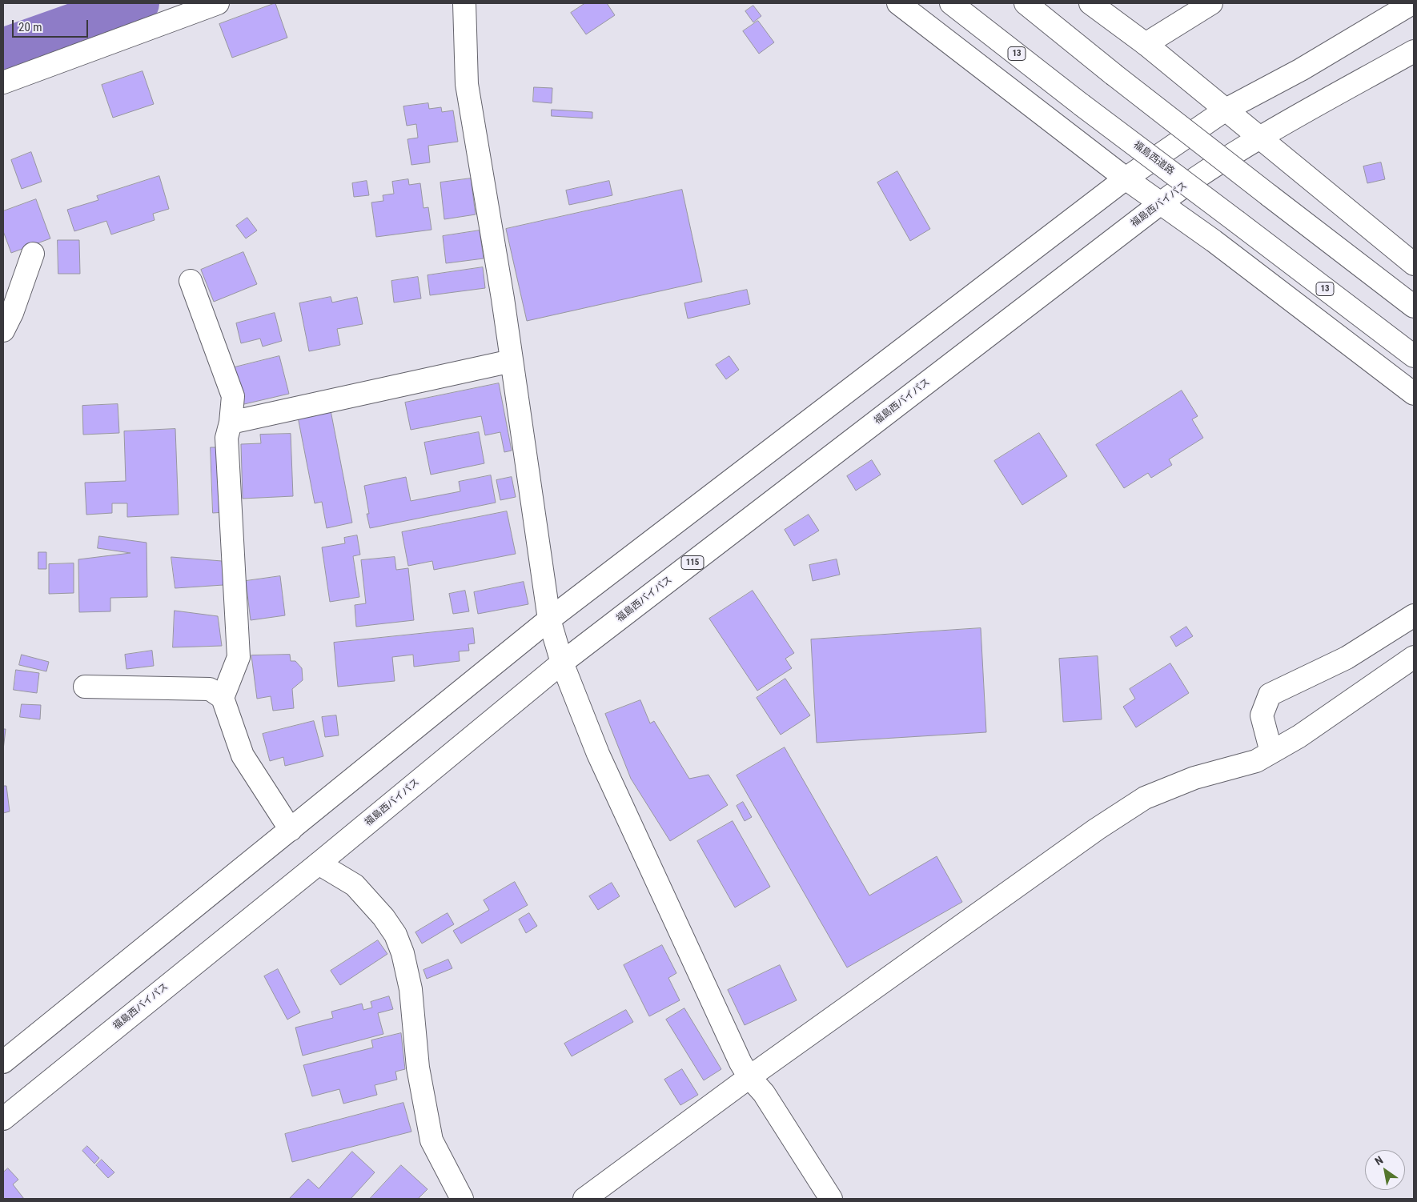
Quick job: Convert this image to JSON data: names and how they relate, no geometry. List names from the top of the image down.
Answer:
{
  "streets": {
    "main road": [
      "13",
      "福島西道路",
      "福島西バイパス",
      "115"
    ]
  },
  "scale_bar": "20 m",
  "north": "top left"
}
